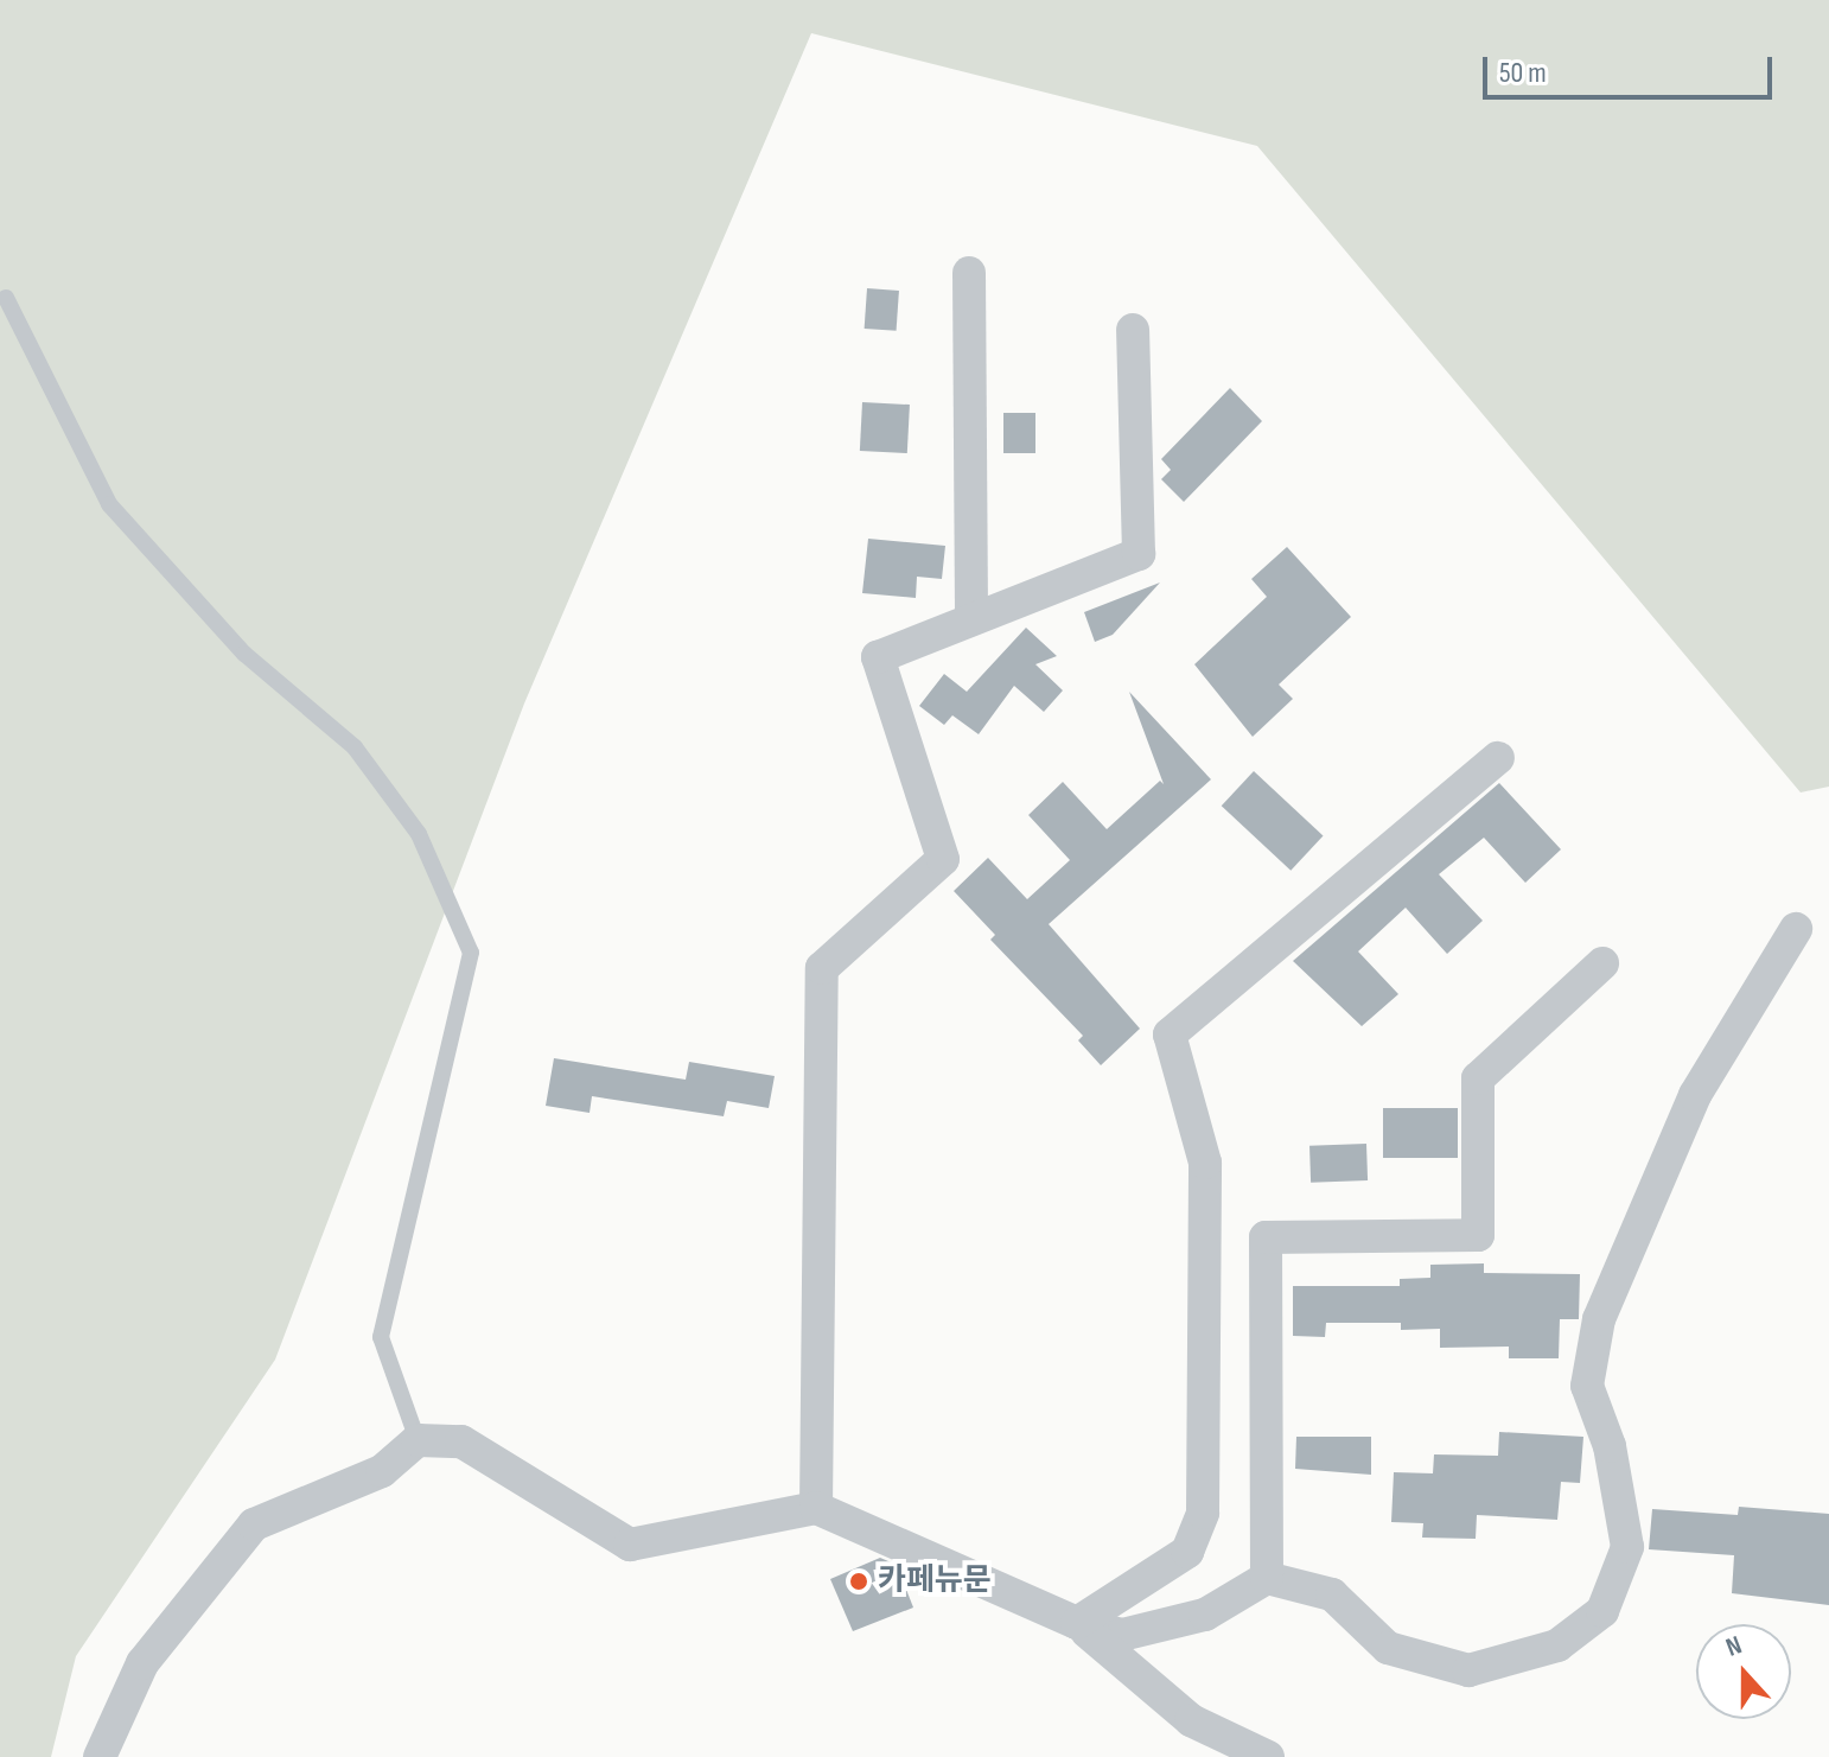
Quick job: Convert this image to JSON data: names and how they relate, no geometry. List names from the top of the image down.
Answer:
{
  "places": ["카페뉴문"],
  "scale_bar": "50 m",
  "north": "top"
}
